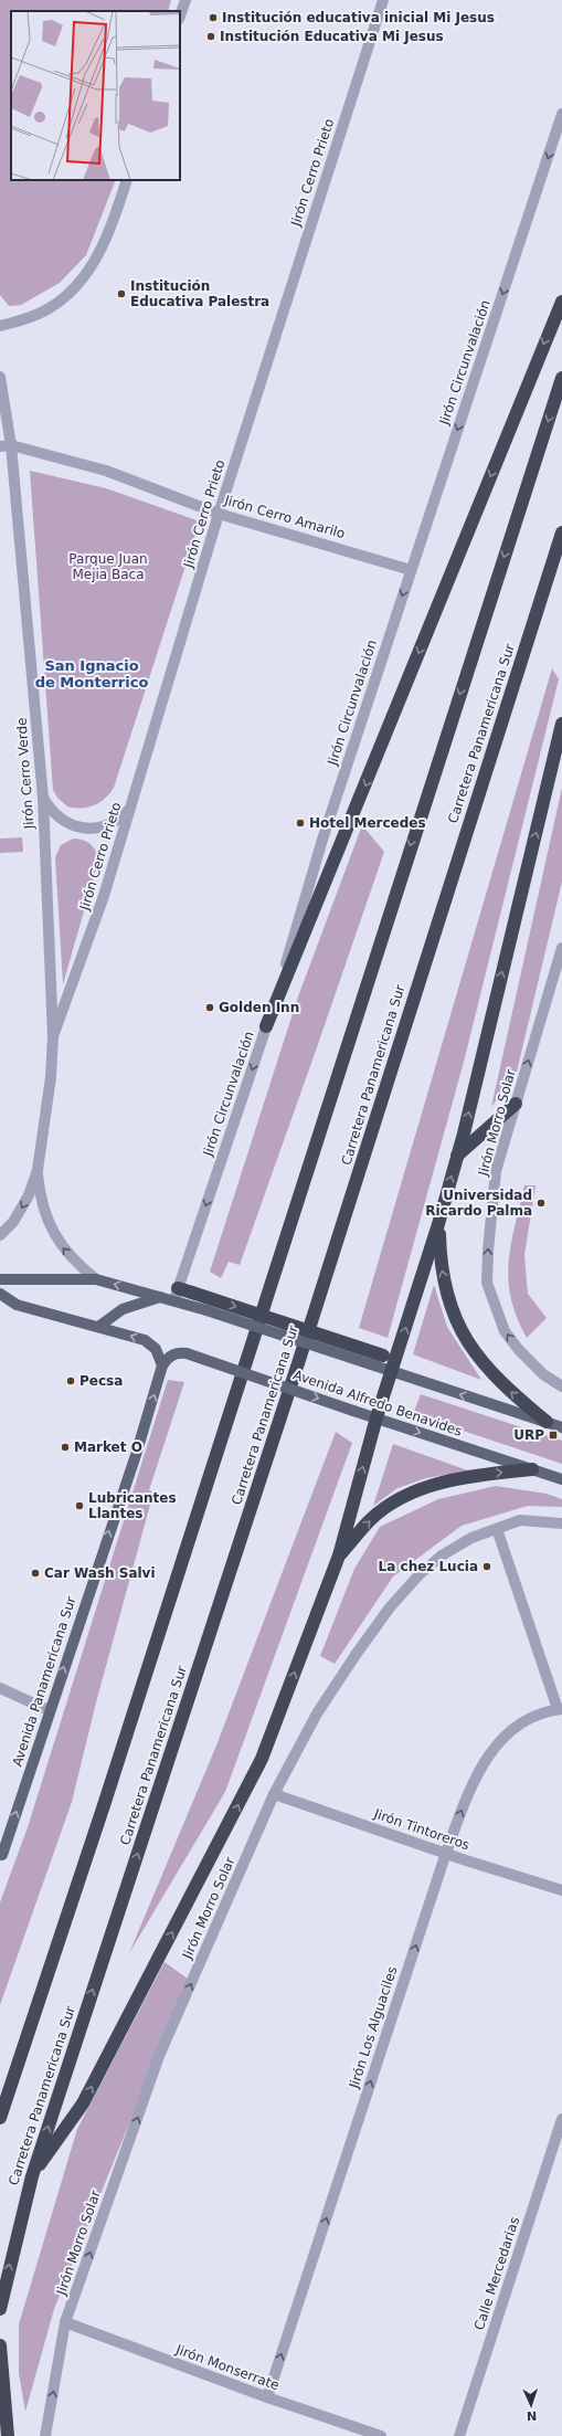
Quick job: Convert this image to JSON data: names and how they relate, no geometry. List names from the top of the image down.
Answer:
{
  "streets": {
    "highway": ["Carretera Panamericana Sur"],
    "main road": ["Avenida Alfredo Benavides", "Avenida Panamericana Sur"],
    "street": [
      "Jirón Cerro Prieto",
      "Jirón Circunvalación",
      "Jirón Cerro Amarilo",
      "Jirón Cerro Verde",
      "Jirón Morro Solar",
      "Jirón Tintoreros",
      "Jirón Los Alguaciles",
      "Calle Mercedarias",
      "Jirón Monserrate"
    ]
  },
  "crossings": [
    ["Jirón Cerro Prieto", "Jirón Cerro Amarilo"],
    ["Jirón Cerro Prieto", "Jirón Cerro Verde"],
    ["Jirón Circunvalación", "Jirón Cerro Amarilo"],
    ["Jirón Cerro Amarilo", "Jirón Cerro Verde"],
    ["Jirón Morro Solar", "Jirón Tintoreros"],
    ["Jirón Morro Solar", "Jirón Monserrate"],
    ["Avenida Alfredo Benavides", "Avenida Panamericana Sur"],
    ["Jirón Tintoreros", "Jirón Los Alguaciles"],
    ["Jirón Los Alguaciles", "Jirón Monserrate"]
  ],
  "one_way": [
    "Jirón Circunvalación",
    "Jirón Morro Solar",
    "Avenida Panamericana Sur",
    "Jirón Los Alguaciles"
  ],
  "districts": ["San Ignacio de Monterrico"],
  "parks": ["Parque Juan Mejia Baca"],
  "places": {
    "other": [
      "Institución educativa inicial Mi Jesus",
      "Institución Educativa Mi Jesus",
      "Institución Educativa Palestra",
      "Hotel Mercedes",
      "Golden Inn",
      "Universidad Ricardo Palma",
      "Pecsa",
      "Market O",
      "Lubricantes Llantes",
      "La chez Lucia",
      "Car Wash Salvi"
    ],
    "transit": ["URP"]
  },
  "north": "bottom"
}
